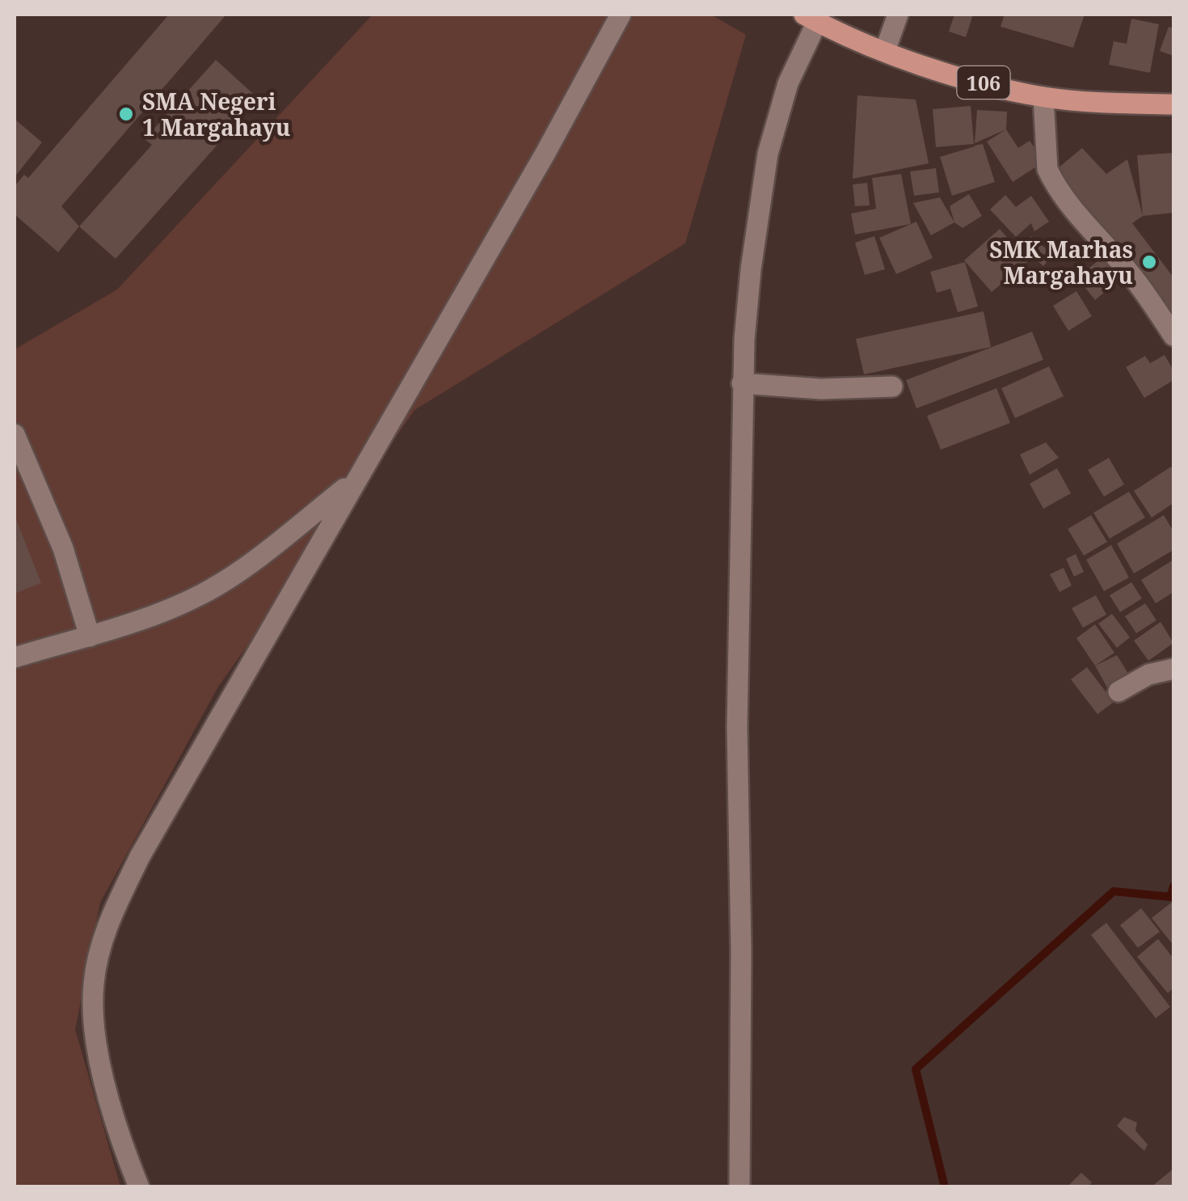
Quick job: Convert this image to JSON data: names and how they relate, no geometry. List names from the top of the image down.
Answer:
{
  "streets": {
    "main road": ["106"]
  },
  "places": ["SMA Negeri 1 Margahayu", "SMK Marhas Margahayu"]
}
